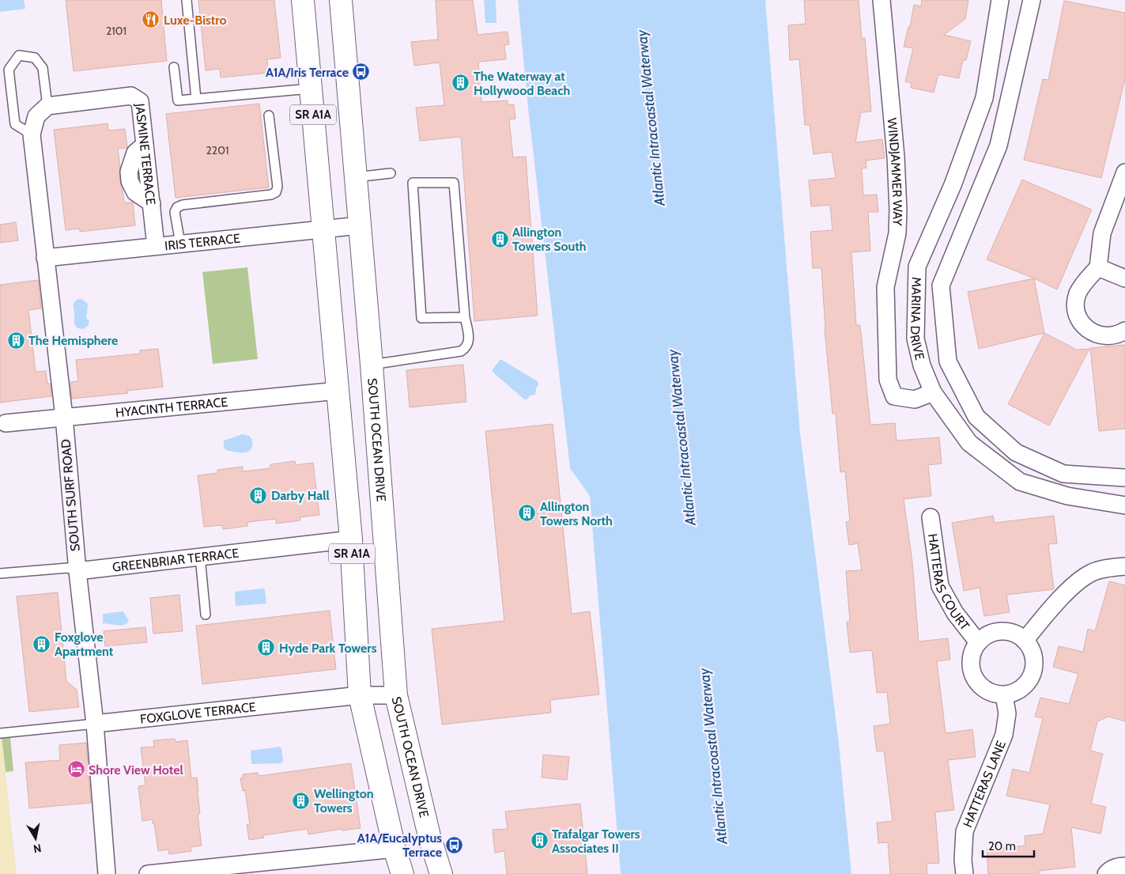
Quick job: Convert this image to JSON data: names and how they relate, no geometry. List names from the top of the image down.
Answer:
{
  "streets": {
    "main road": ["SR A1A", "SOUTH OCEAN DRIVE"],
    "street": [
      "JASMINE TERRACE",
      "WINDJAMMER WAY",
      "IRIS TERRACE",
      "MARINA DRIVE",
      "HYACINTH TERRACE",
      "SOUTH SURF ROAD",
      "GREENBRIAR TERRACE",
      "HATTERAS COURT",
      "FOXGLOVE TERRACE",
      "HATTERAS LANE"
    ]
  },
  "crossings": [
    ["SR A1A", "IRIS TERRACE"],
    ["SR A1A", "HYACINTH TERRACE"],
    ["SR A1A", "GREENBRIAR TERRACE"],
    ["SR A1A", "FOXGLOVE TERRACE"],
    ["JASMINE TERRACE", "IRIS TERRACE"],
    ["JASMINE TERRACE", "SOUTH SURF ROAD"],
    ["WINDJAMMER WAY", "MARINA DRIVE"],
    ["IRIS TERRACE", "SOUTH OCEAN DRIVE"],
    ["IRIS TERRACE", "SOUTH SURF ROAD"],
    ["HYACINTH TERRACE", "SOUTH SURF ROAD"],
    ["SOUTH OCEAN DRIVE", "FOXGLOVE TERRACE"],
    ["SOUTH SURF ROAD", "GREENBRIAR TERRACE"],
    ["SOUTH SURF ROAD", "FOXGLOVE TERRACE"],
    ["HATTERAS COURT", "HATTERAS LANE"]
  ],
  "water": ["Atlantic Intracoastal Waterway"],
  "places": {
    "restaurant": ["Luxe-Bistro"],
    "bus stop": ["A1A/Iris Terrace", "A1A/Eucalyptus Terrace"],
    "building": [
      "The Waterway at Hollywood Beach",
      "Allington Towers South",
      "The Hemisphere",
      "Darby Hall",
      "Allington Towers North",
      "Foxglove Apartment",
      "Hyde Park Towers",
      "Wellington Towers",
      "Trafalgar Towers Associates II"
    ],
    "hotel": ["Shore View Hotel"]
  },
  "house_numbers": ["2101", "2201"],
  "scale_bar": "20 m",
  "north": "bottom"
}
